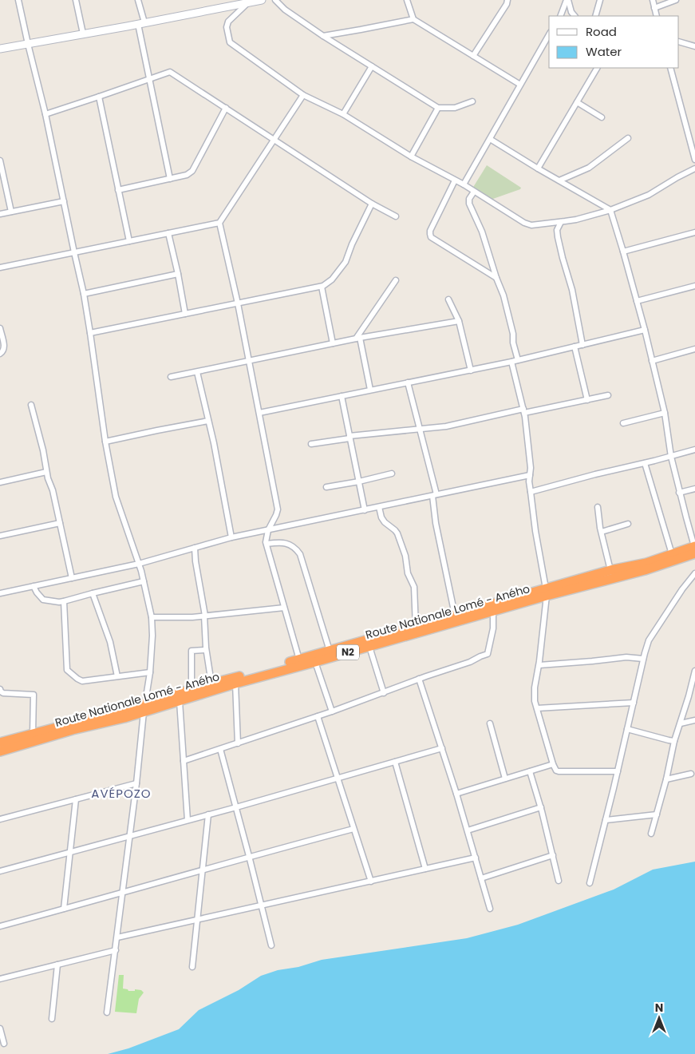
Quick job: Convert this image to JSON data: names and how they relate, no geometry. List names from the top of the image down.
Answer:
{
  "streets": {
    "highway": ["Route Nationale Lomé - Aného", "N2"]
  },
  "districts": ["AVÉPOZO"],
  "legend": ["Road", "Water"],
  "north": "top"
}
